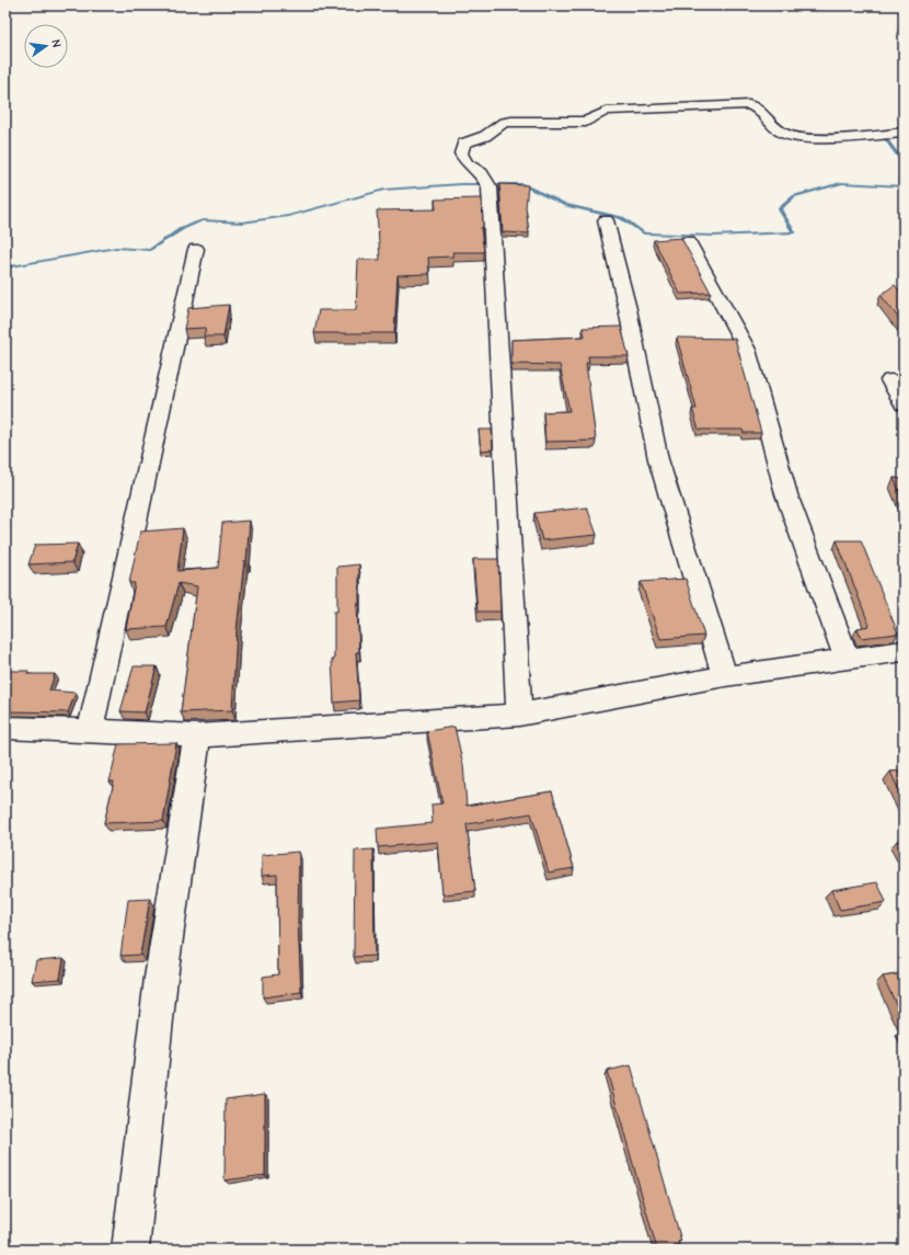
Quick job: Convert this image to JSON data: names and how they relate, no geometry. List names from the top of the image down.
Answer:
{
  "north": "right"
}
